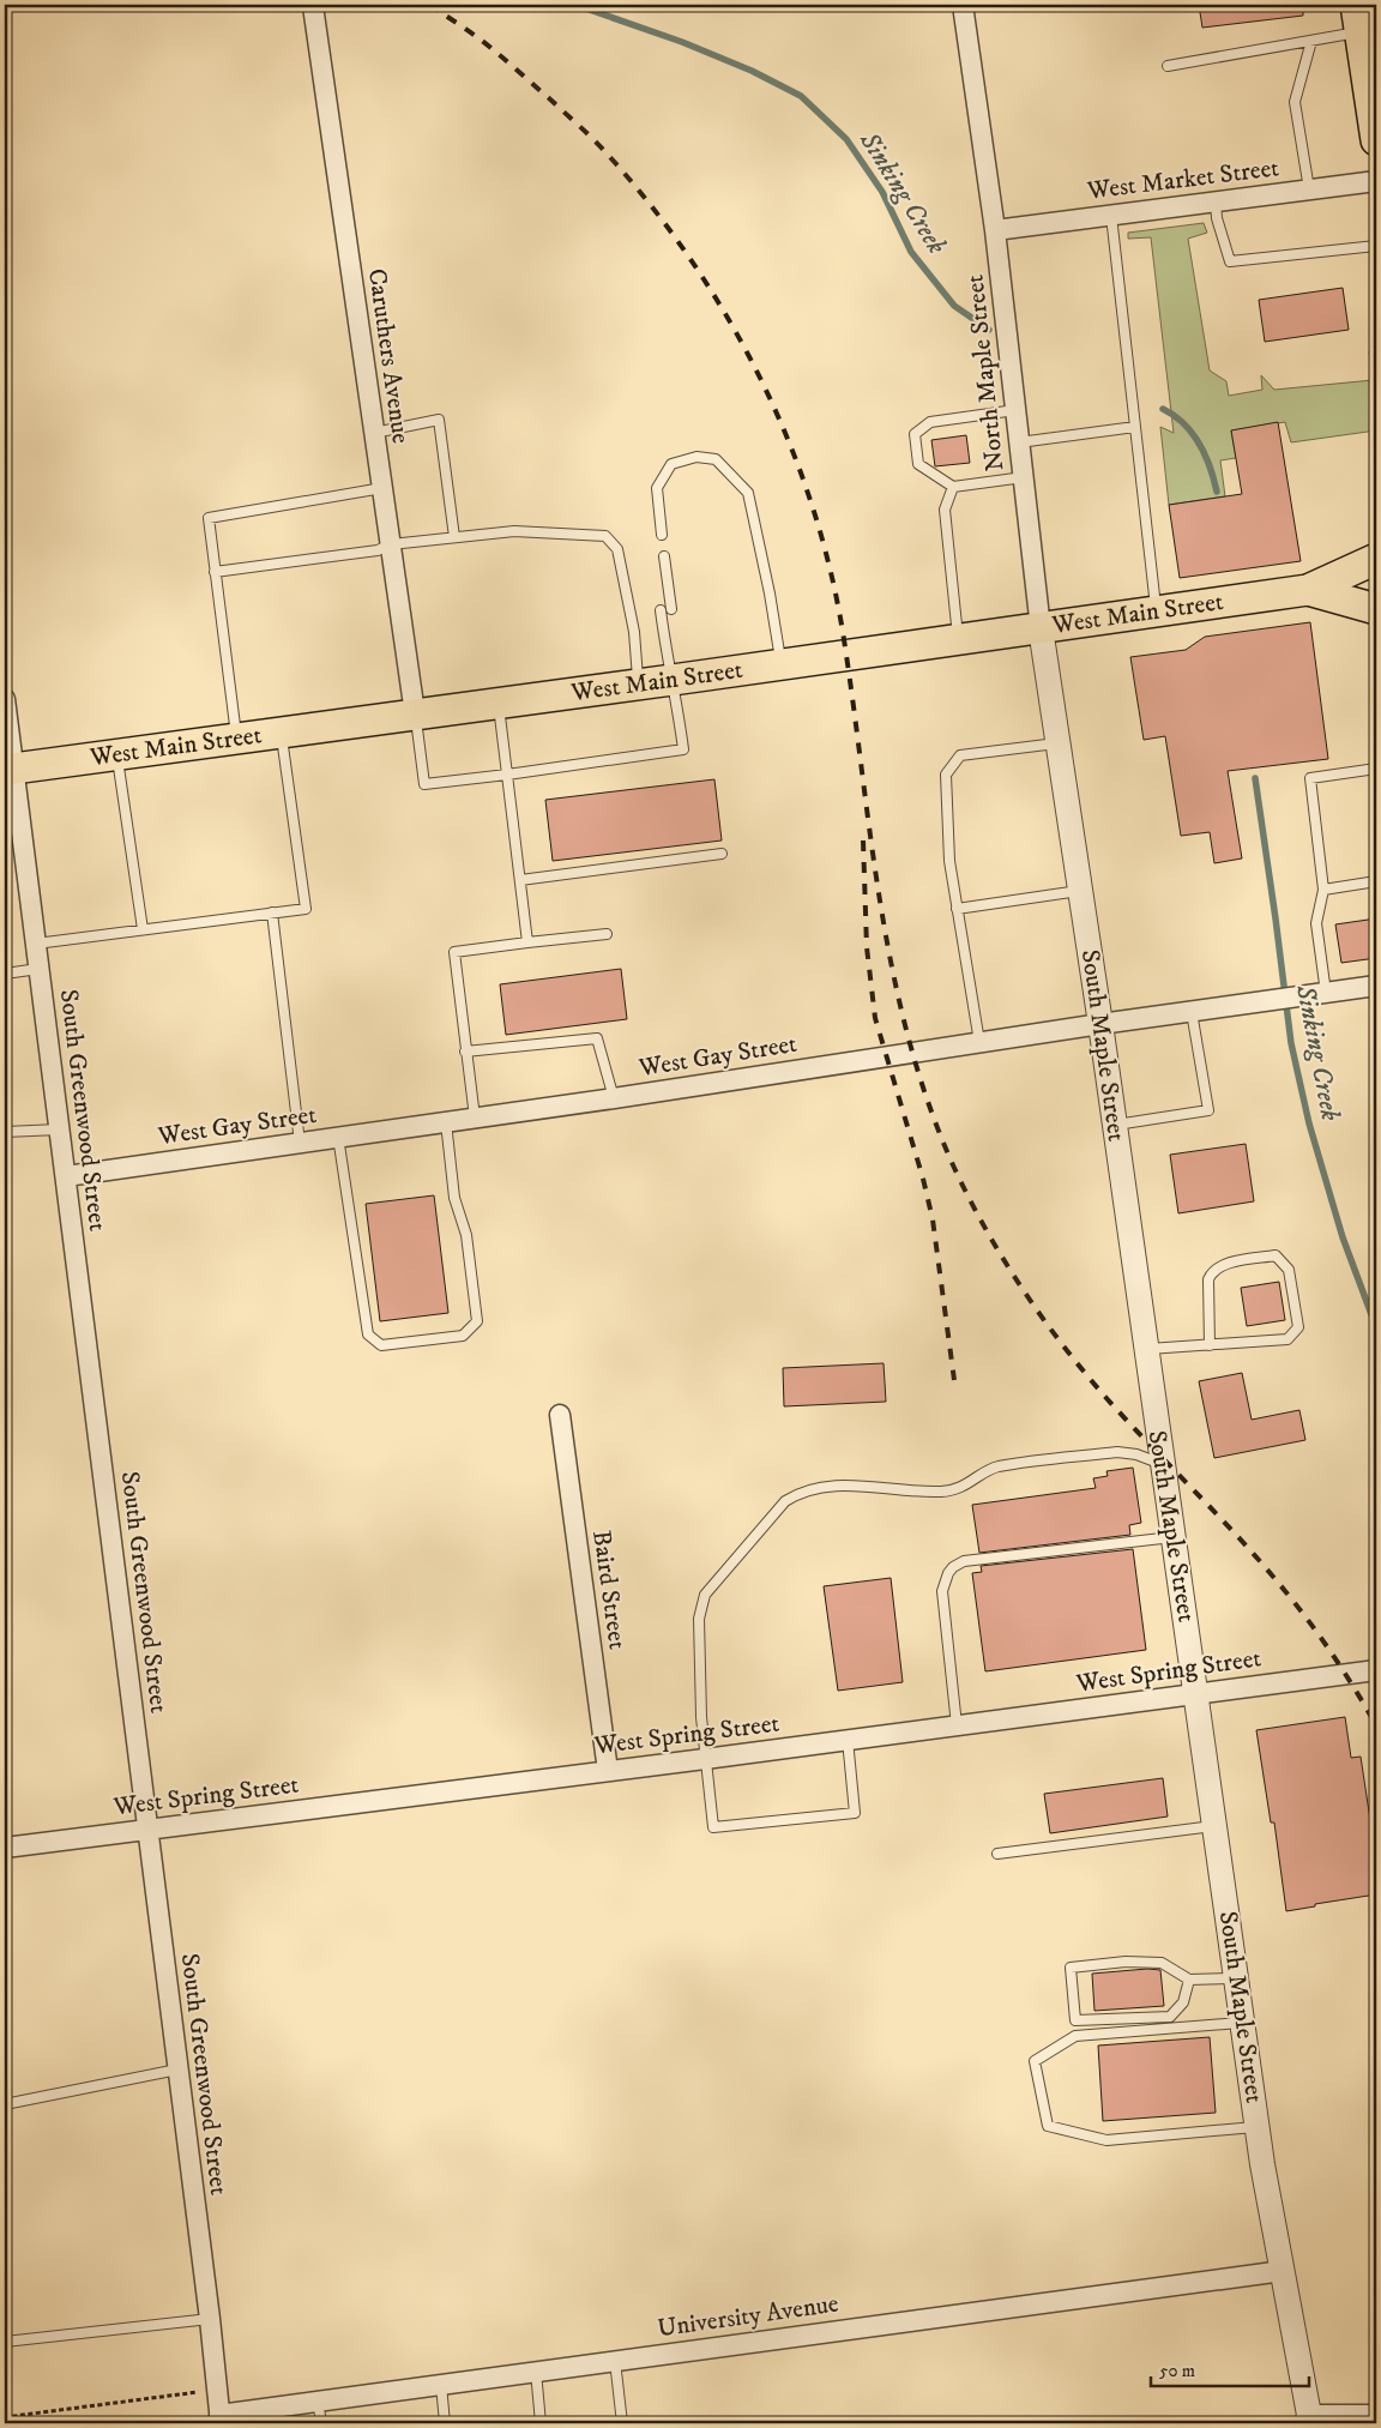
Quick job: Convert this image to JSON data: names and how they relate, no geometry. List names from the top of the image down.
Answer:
{
  "streets": {
    "main road": ["West Main Street"],
    "street": [
      "West Market Street",
      "Caruthers Avenue",
      "North Maple Street",
      "South Maple Street",
      "West Gay Street",
      "South Greenwood Street",
      "Baird Street",
      "West Spring Street",
      "University Avenue"
    ]
  },
  "crossings": [
    ["West Market Street", "North Maple Street"],
    ["Caruthers Avenue", "West Main Street"],
    ["North Maple Street", "West Main Street"],
    ["North Maple Street", "South Maple Street"],
    ["West Main Street", "South Maple Street"],
    ["West Main Street", "South Greenwood Street"],
    ["South Maple Street", "West Gay Street"],
    ["South Maple Street", "West Spring Street"],
    ["South Maple Street", "University Avenue"],
    ["West Gay Street", "South Greenwood Street"],
    ["South Greenwood Street", "West Spring Street"],
    ["South Greenwood Street", "University Avenue"],
    ["Baird Street", "West Spring Street"]
  ],
  "water": ["Sinking Creek"],
  "scale_bar": "50 m"
}
